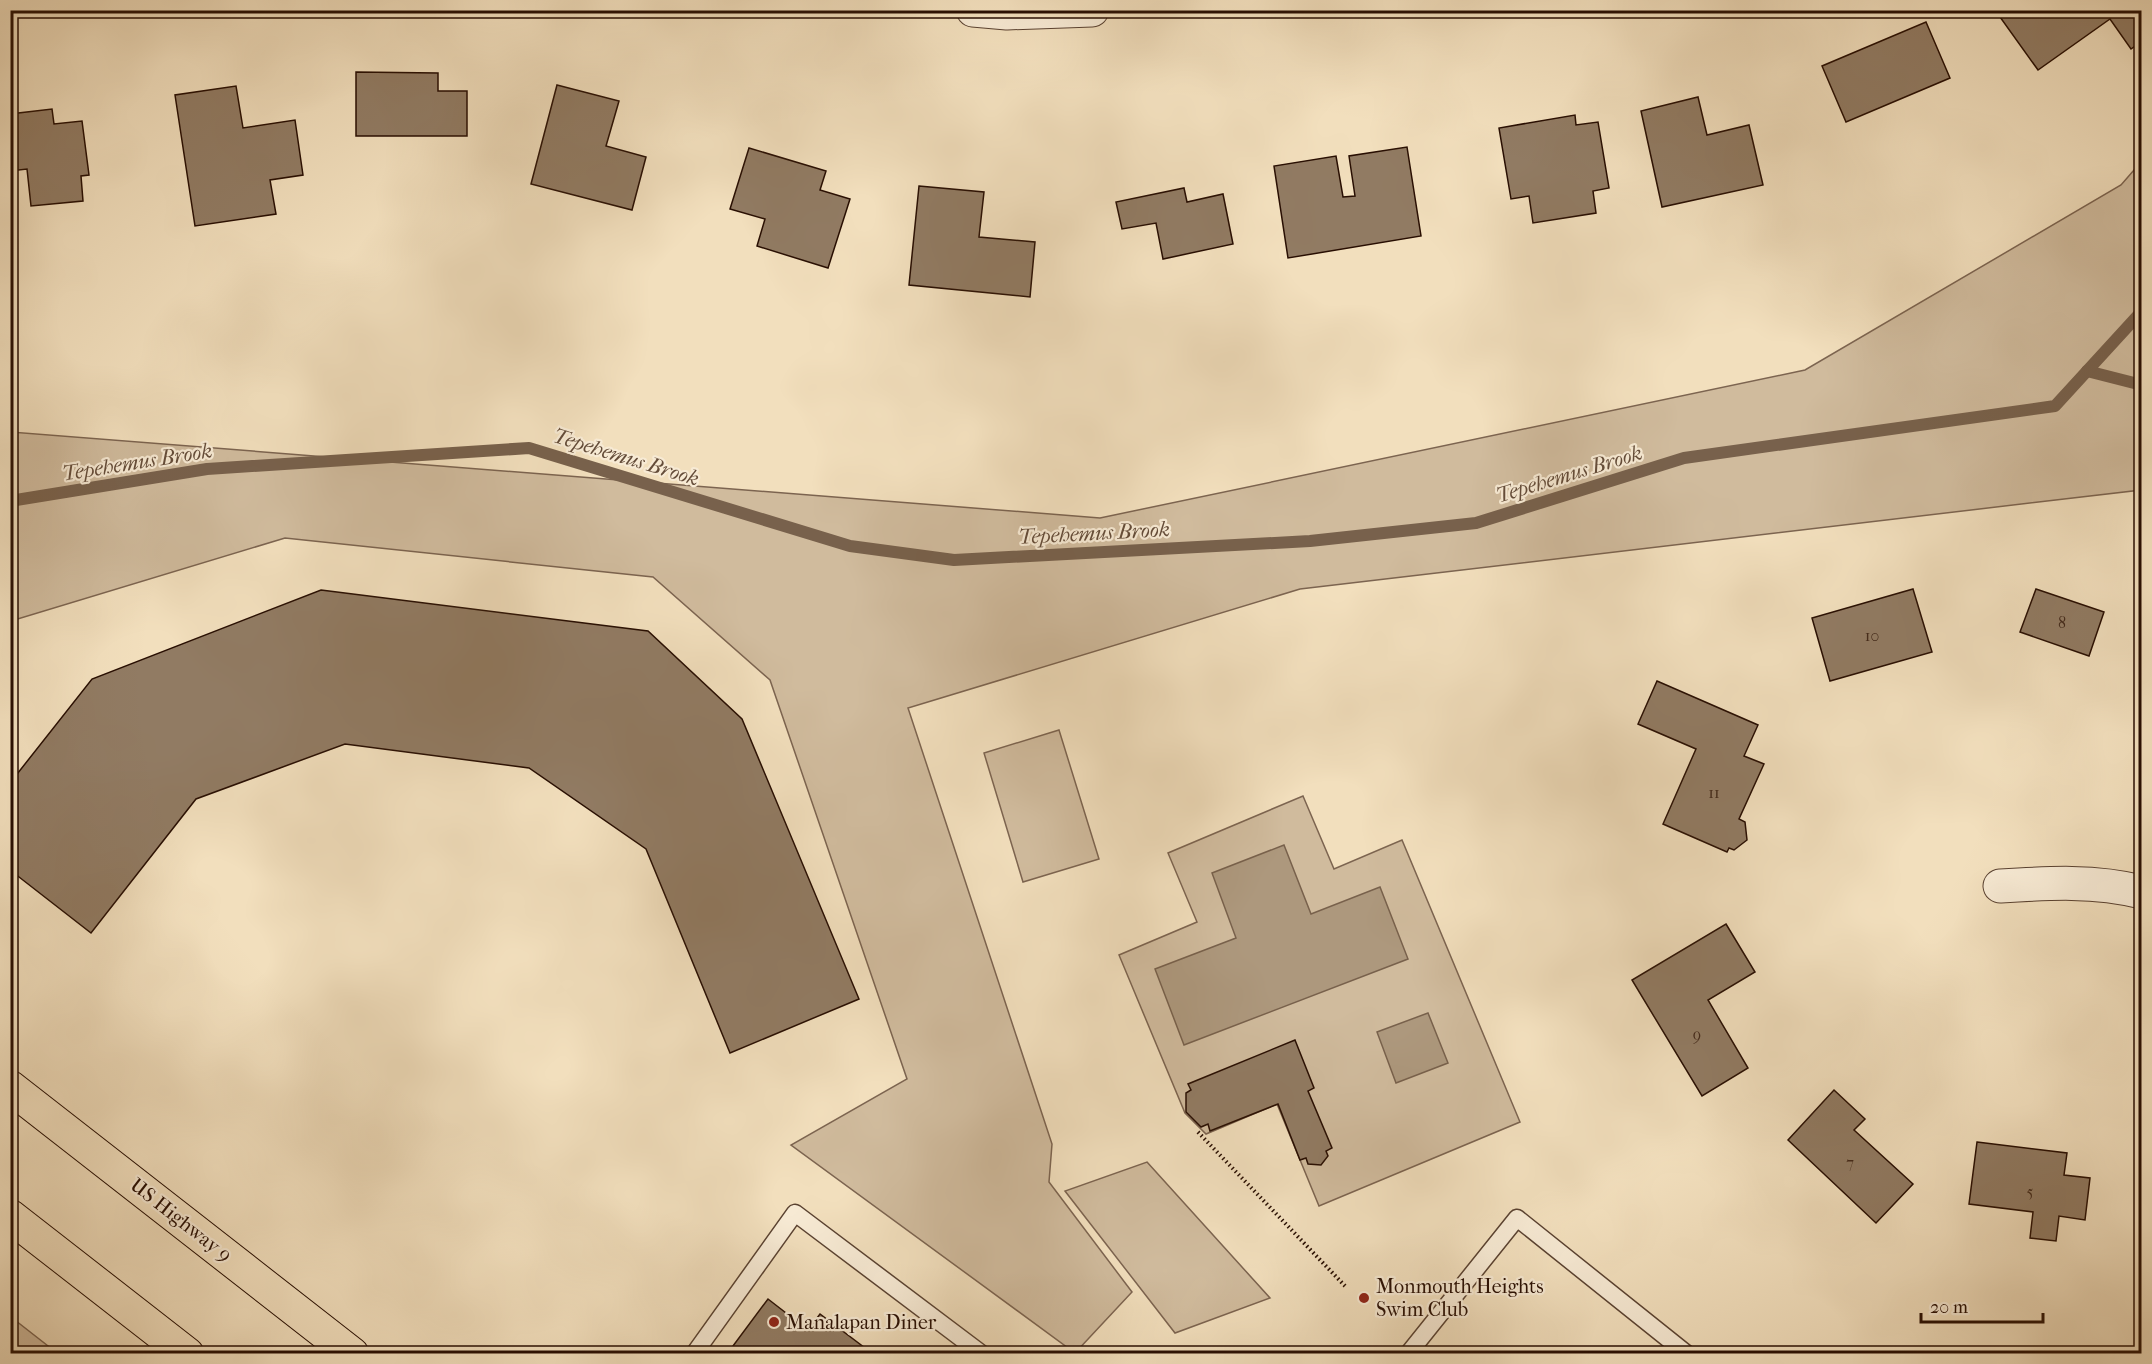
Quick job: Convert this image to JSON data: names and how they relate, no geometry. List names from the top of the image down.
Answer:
{
  "streets": {
    "highway": ["US Highway 9"]
  },
  "water": ["Tepehemus Brook"],
  "places": ["Monmouth Heights Swim Club", "Manalapan Diner"],
  "house_numbers": [
    "8",
    "10",
    "11",
    "9",
    "7",
    "5"
  ],
  "scale_bar": "20 m"
}
